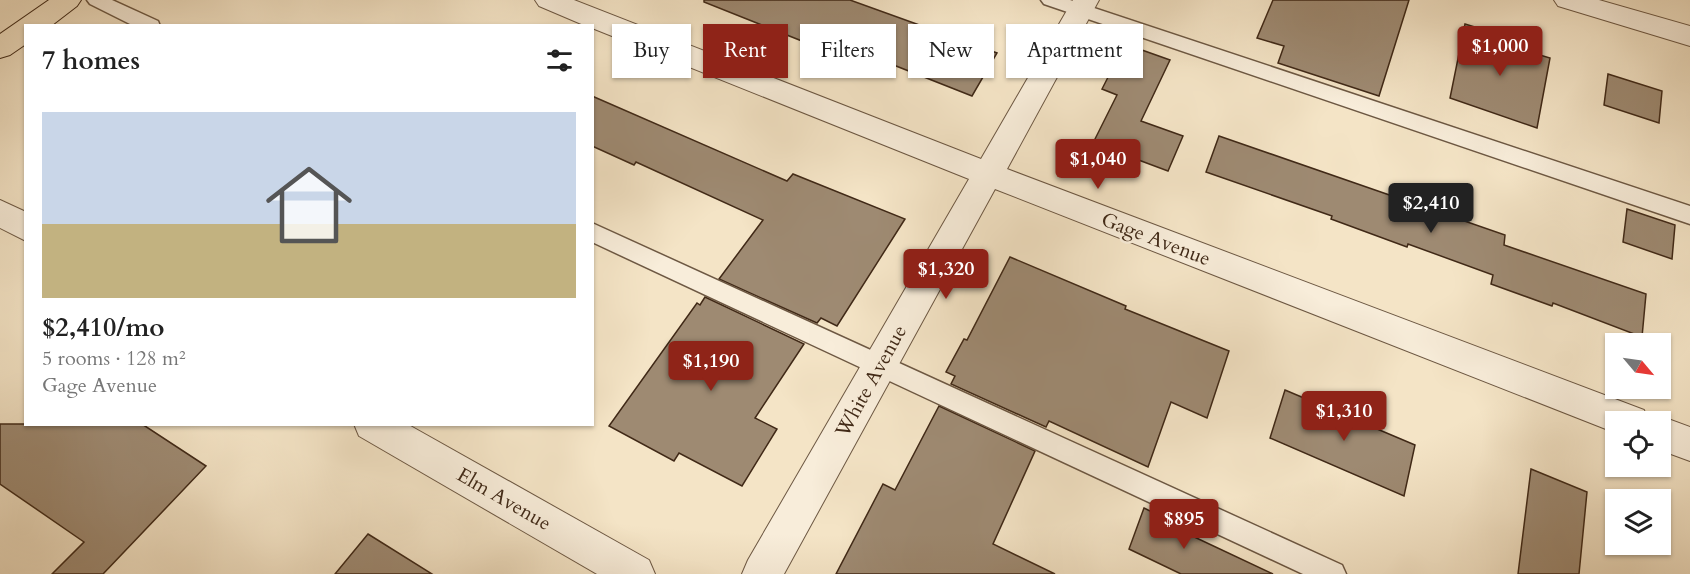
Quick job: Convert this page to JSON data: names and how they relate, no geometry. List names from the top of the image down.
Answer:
{
  "streets": {
    "street": ["Gage Avenue", "White Avenue", "Elm Avenue"]
  },
  "crossings": [
    ["Gage Avenue", "White Avenue"]
  ],
  "north": "bottom right",
  "page": {
    "chip": [
      "Buy",
      "Rent",
      "Filters",
      "New",
      "Apartment"
    ],
    "heading": "7 homes",
    "price": [
      "$1,000",
      "$1,040",
      "$2,410",
      "$1,320",
      "$1,190",
      "$1,310",
      "$895"
    ],
    "list": [
      {
        "name": "$2,410/mo",
        "note": "5 rooms · 128 m² · Gage Avenue"
      }
    ]
  }
}
